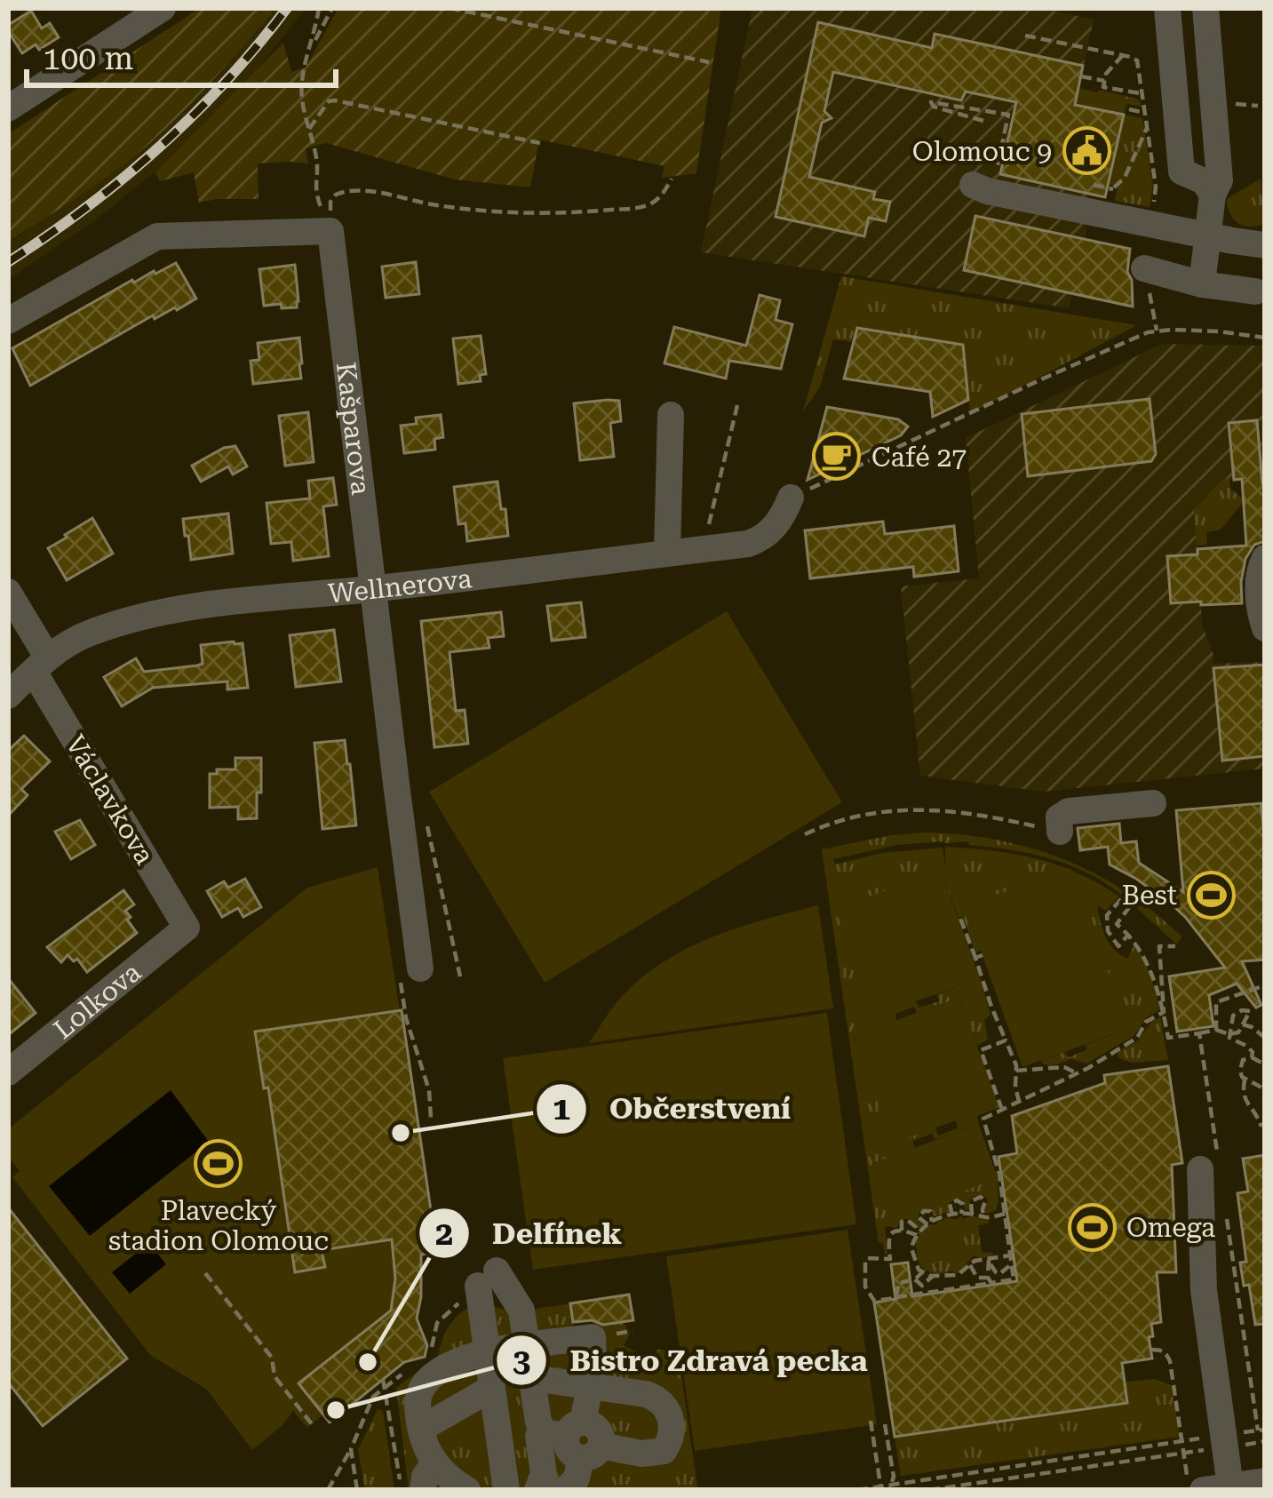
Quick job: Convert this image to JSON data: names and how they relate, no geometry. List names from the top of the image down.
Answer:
{
  "streets": {
    "street": [
      "Kašparova",
      "Wellnerova",
      "Václavkova",
      "Lolkova"
    ]
  },
  "crossings": [
    ["Kašparova", "Wellnerova"],
    ["Wellnerova", "Václavkova"],
    ["Václavkova", "Lolkova"]
  ],
  "places": {
    "public building": ["Olomouc 9"],
    "cafe": ["Café 27"],
    "sports": ["Best", "Plavecký stadion Olomouc", "Omega"],
    "other": ["Občerstvení", "Delfínek", "Bistro Zdravá pecka"]
  },
  "scale_bar": "100 m"
}
